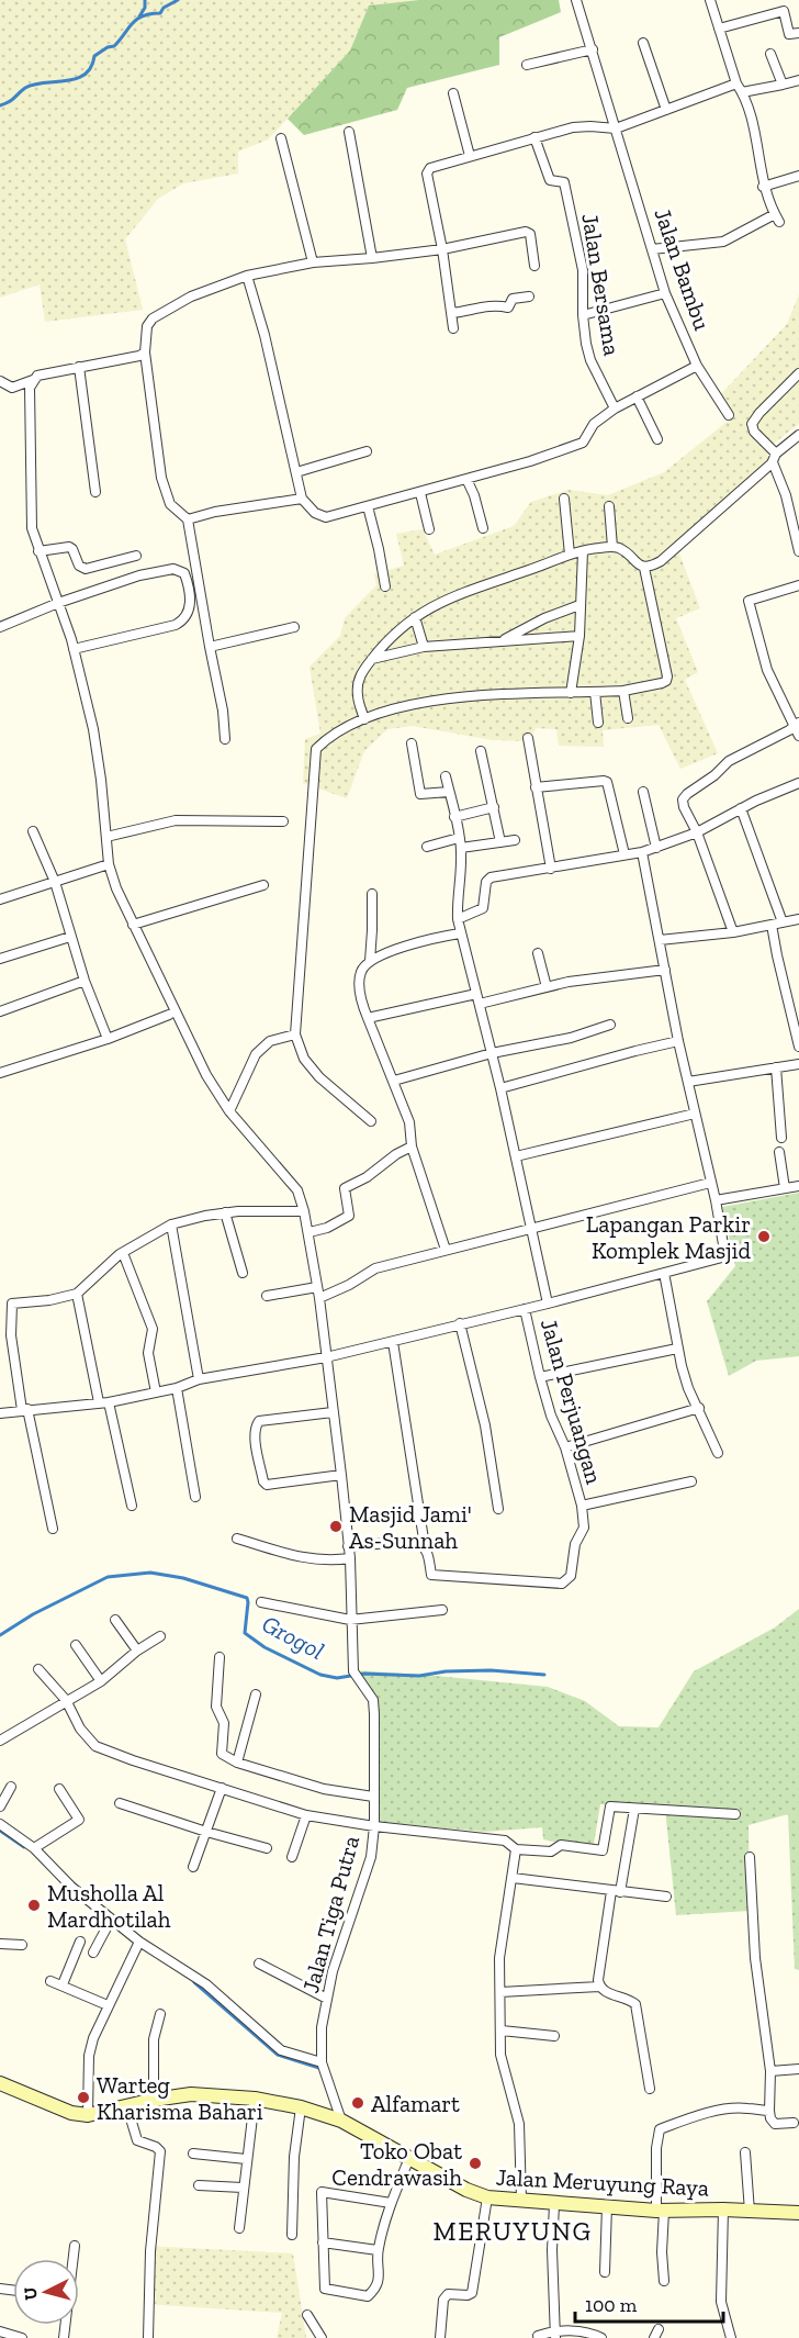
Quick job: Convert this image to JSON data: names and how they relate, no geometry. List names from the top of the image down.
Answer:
{
  "streets": {
    "main road": ["Jalan Meruyung Raya"],
    "street": [
      "Jalan Bambu",
      "Jalan Bersama",
      "Jalan Perjuangan",
      "Jalan Tiga Putra"
    ]
  },
  "crossings": [
    ["Jalan Tiga Putra", "Jalan Meruyung Raya"]
  ],
  "districts": ["MERUYUNG"],
  "water": ["Grogol"],
  "places": [
    "Lapangan Parkir Komplek Masjid",
    "Masjid Jami' As-Sunnah",
    "Musholla Al Mardhotilah",
    "Warteg Kharisma Bahari",
    "Alfamart",
    "Toko Obat Cendrawasih"
  ],
  "scale_bar": "100 m",
  "north": "left"
}
